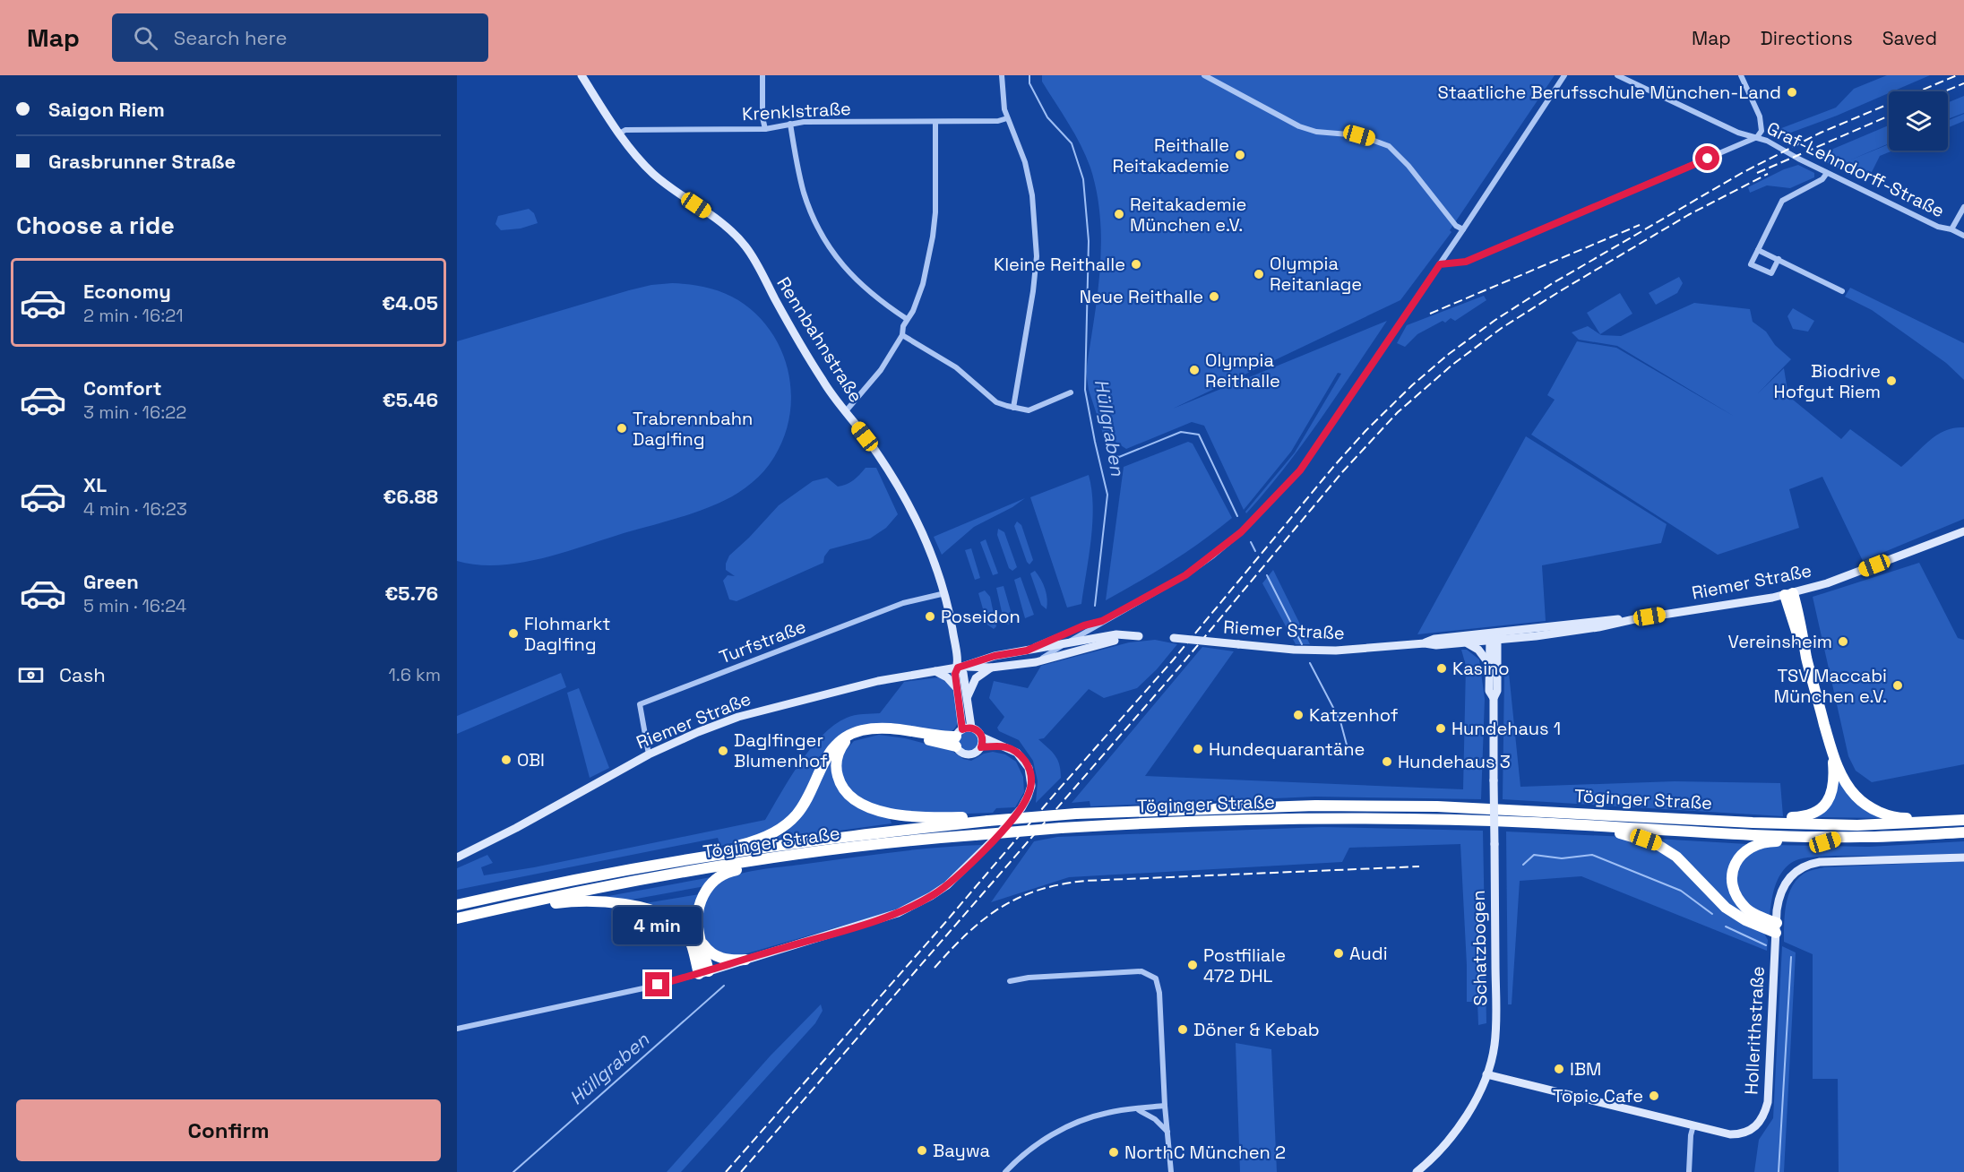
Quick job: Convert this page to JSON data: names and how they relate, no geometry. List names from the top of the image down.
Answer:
{
  "streets": {
    "highway": ["Töginger Straße"],
    "street": [
      "Krenklstraße",
      "Graf-Lehndorff-Straße",
      "Rennbahnstraße",
      "Riemer Straße",
      "Turfstraße",
      "Schatzbogen",
      "Hollerithstraße"
    ]
  },
  "crossings": [
    ["Krenklstraße", "Rennbahnstraße"],
    ["Rennbahnstraße", "Riemer Straße"],
    ["Rennbahnstraße", "Turfstraße"],
    ["Riemer Straße", "Turfstraße"],
    ["Riemer Straße", "Schatzbogen"]
  ],
  "water": ["Hüllgraben"],
  "places": [
    "Staatliche Berufsschule München-Land",
    "Reithalle Reitakademie",
    "Reitakademie München e.V.",
    "Kleine Reithalle",
    "Olympia Reitanlage",
    "Neue Reithalle",
    "Olympia Reithalle",
    "Biodrive Hofgut Riem",
    "Trabrennbahn Daglfing",
    "Poseidon",
    "Flohmarkt Daglfing",
    "Vereinsheim",
    "Kasino",
    "TSV Maccabi München e.V.",
    "Katzenhof",
    "Hundehaus 1",
    "Hundequarantäne",
    "Daglfinger Blumenhof",
    "OBI",
    "Hundehaus 3",
    "Audi",
    "Postfiliale 472 DHL",
    "Döner & Kebab",
    "IBM",
    "Topic Cafe",
    "Baywa",
    "NorthC München 2"
  ],
  "page": {
    "header": "Map",
    "search": "Search here",
    "nav": ["Map", "Directions", "Saved"],
    "banner": ["Saigon Riem", "Grasbrunner Straße"],
    "heading": "Choose a ride",
    "list": [
      {
        "name": "Economy",
        "note": "2 min · 16:21",
        "value": "€4.05"
      },
      {
        "name": "Comfort",
        "note": "3 min · 16:22",
        "value": "€5.46"
      },
      {
        "name": "XL",
        "note": "4 min · 16:23",
        "value": "€6.88"
      },
      {
        "name": "Green",
        "note": "5 min · 16:24",
        "value": "€5.76"
      }
    ],
    "pay": ["Cash", "1.6 km"],
    "bubble": "4 min",
    "buttons": "Confirm"
  }
}
